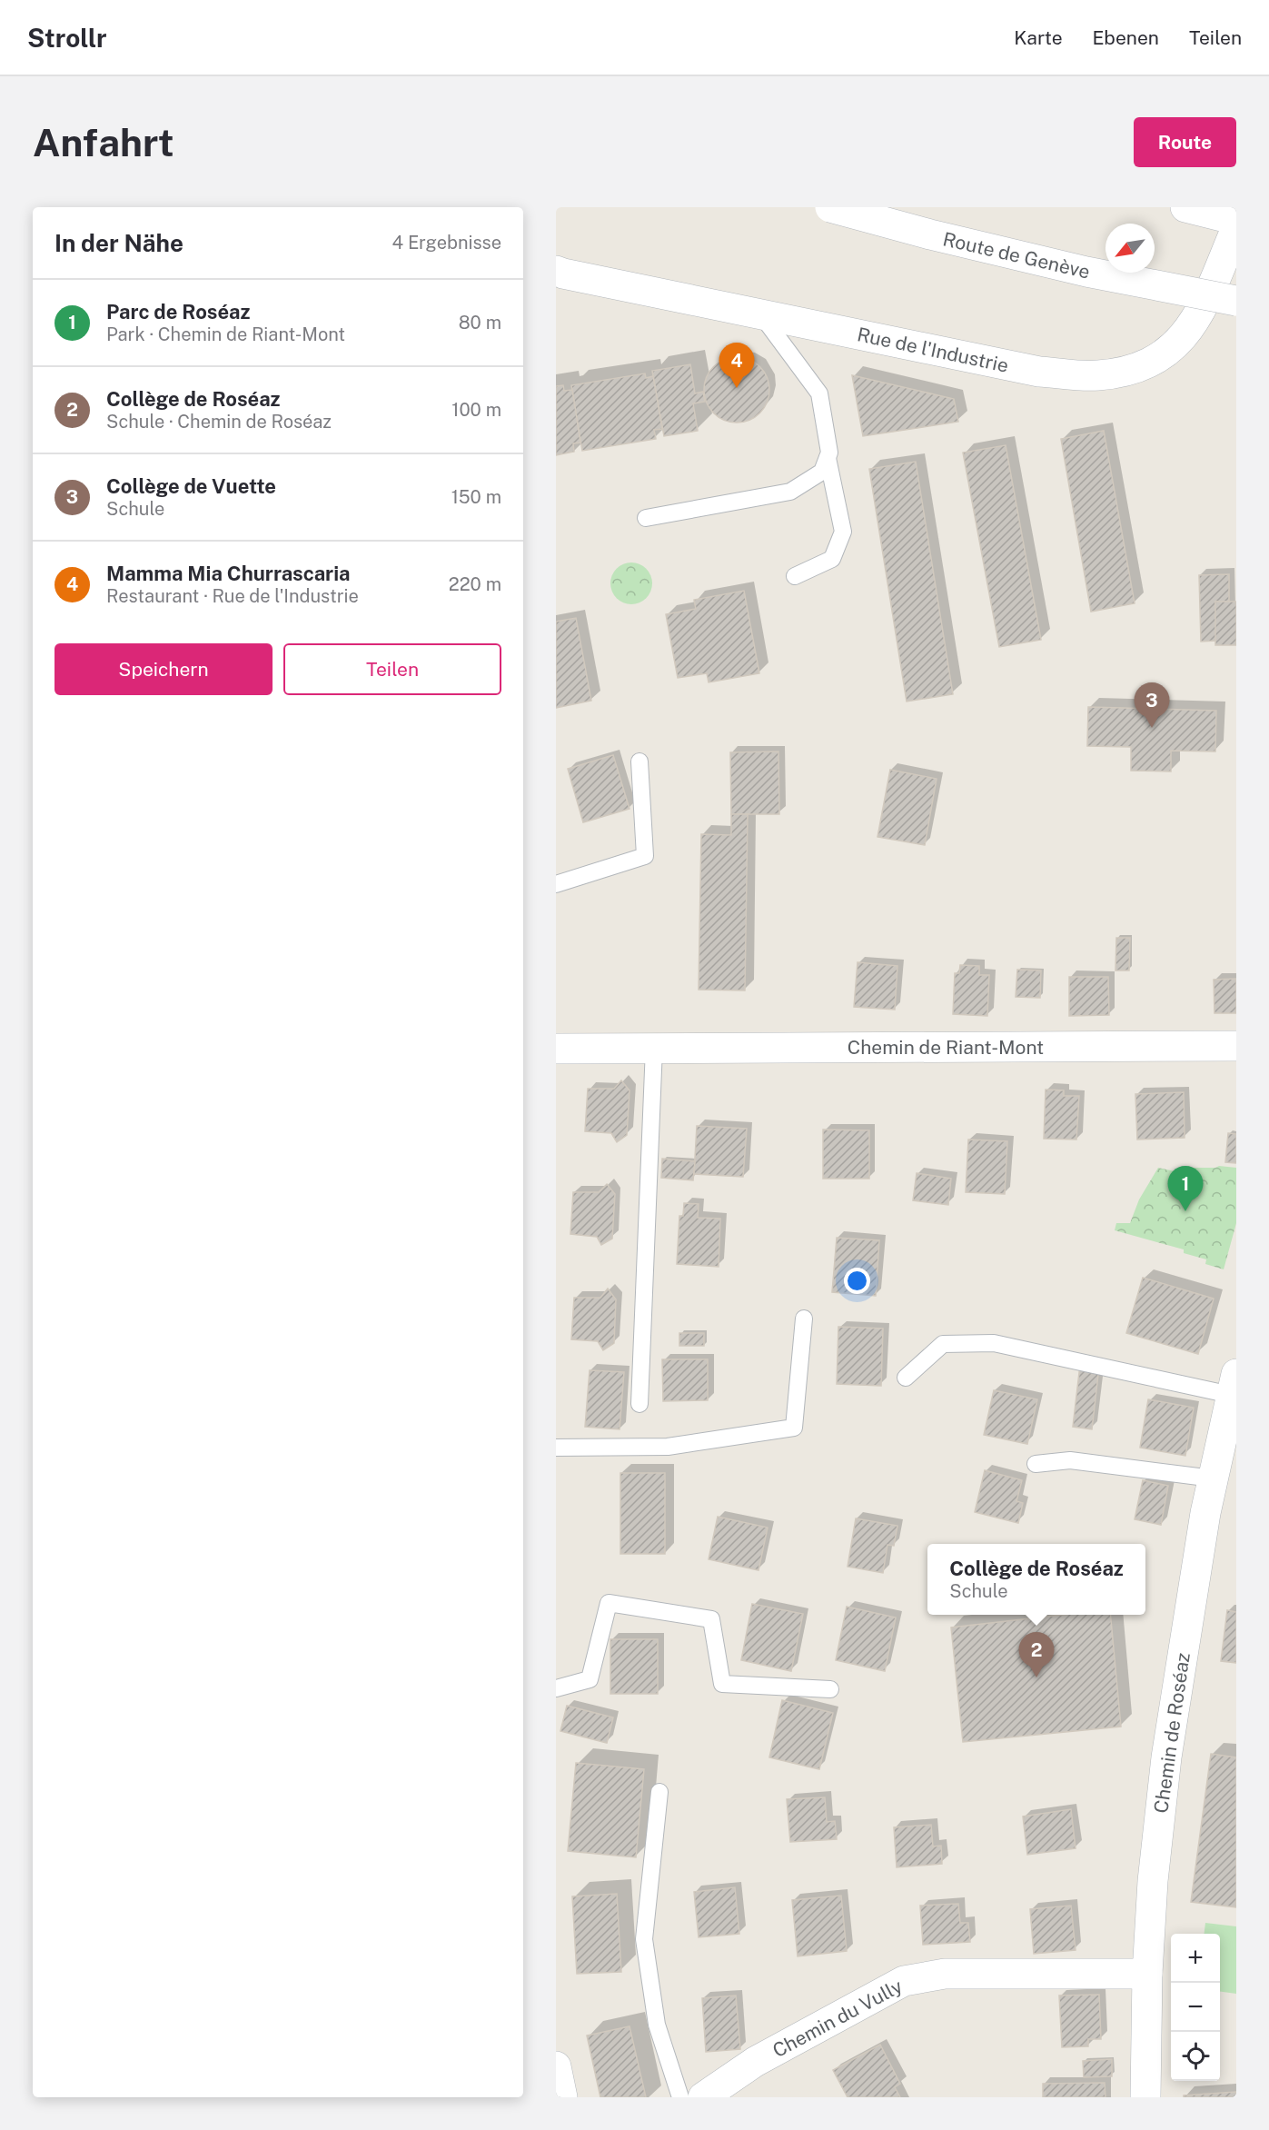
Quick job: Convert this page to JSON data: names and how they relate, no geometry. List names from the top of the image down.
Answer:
{
  "streets": {
    "street": [
      "Route de Genève",
      "Rue de l'Industrie",
      "Chemin de Riant-Mont",
      "Chemin de Roséaz",
      "Chemin du Vully"
    ]
  },
  "crossings": [
    ["Chemin de Roséaz", "Chemin du Vully"]
  ],
  "north": "bottom left",
  "page": {
    "header": "Strollr",
    "nav": ["Karte", "Ebenen", "Teilen"],
    "buttons": [
      "Route",
      ["Speichern", "Teilen"]
    ],
    "title": "Anfahrt",
    "heading": ["In der Nähe", "4 Ergebnisse"],
    "list": [
      {
        "mark": "1",
        "name": "Parc de Roséaz",
        "note": "Park · Chemin de Riant-Mont",
        "value": "80 m"
      },
      {
        "mark": "2",
        "name": "Collège de Roséaz",
        "note": "Schule · Chemin de Roséaz",
        "value": "100 m"
      },
      {
        "mark": "3",
        "name": "Collège de Vuette",
        "note": "Schule",
        "value": "150 m"
      },
      {
        "mark": "4",
        "name": "Mamma Mia Churrascaria",
        "note": "Restaurant · Rue de l'Industrie",
        "value": "220 m"
      }
    ],
    "pins": [
      "4",
      "3",
      "1",
      "2"
    ],
    "popup": ["Collège de Roséaz", "Schule"],
    "map_buttons": ["+", "−"]
  }
}
